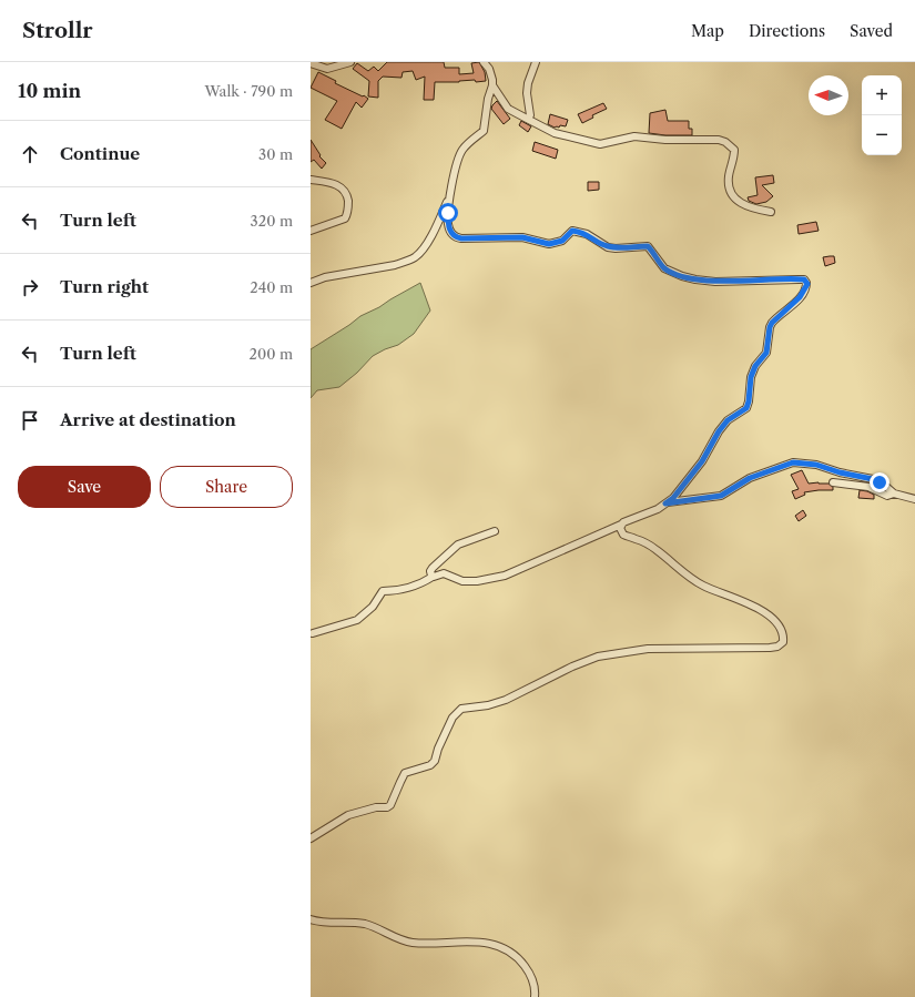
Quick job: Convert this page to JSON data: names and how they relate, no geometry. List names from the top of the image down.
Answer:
{
  "north": "left",
  "page": {
    "header": "Strollr",
    "nav": ["Map", "Directions", "Saved"],
    "heading": ["10 min", "Walk · 790 m"],
    "map_buttons": ["+", "−"],
    "list": [
      ["Continue", "30 m"],
      ["Turn left", "320 m"],
      ["Turn right", "240 m"],
      ["Turn left", "200 m"],
      "Arrive at destination"
    ],
    "buttons": ["Save", "Share"]
  }
}
